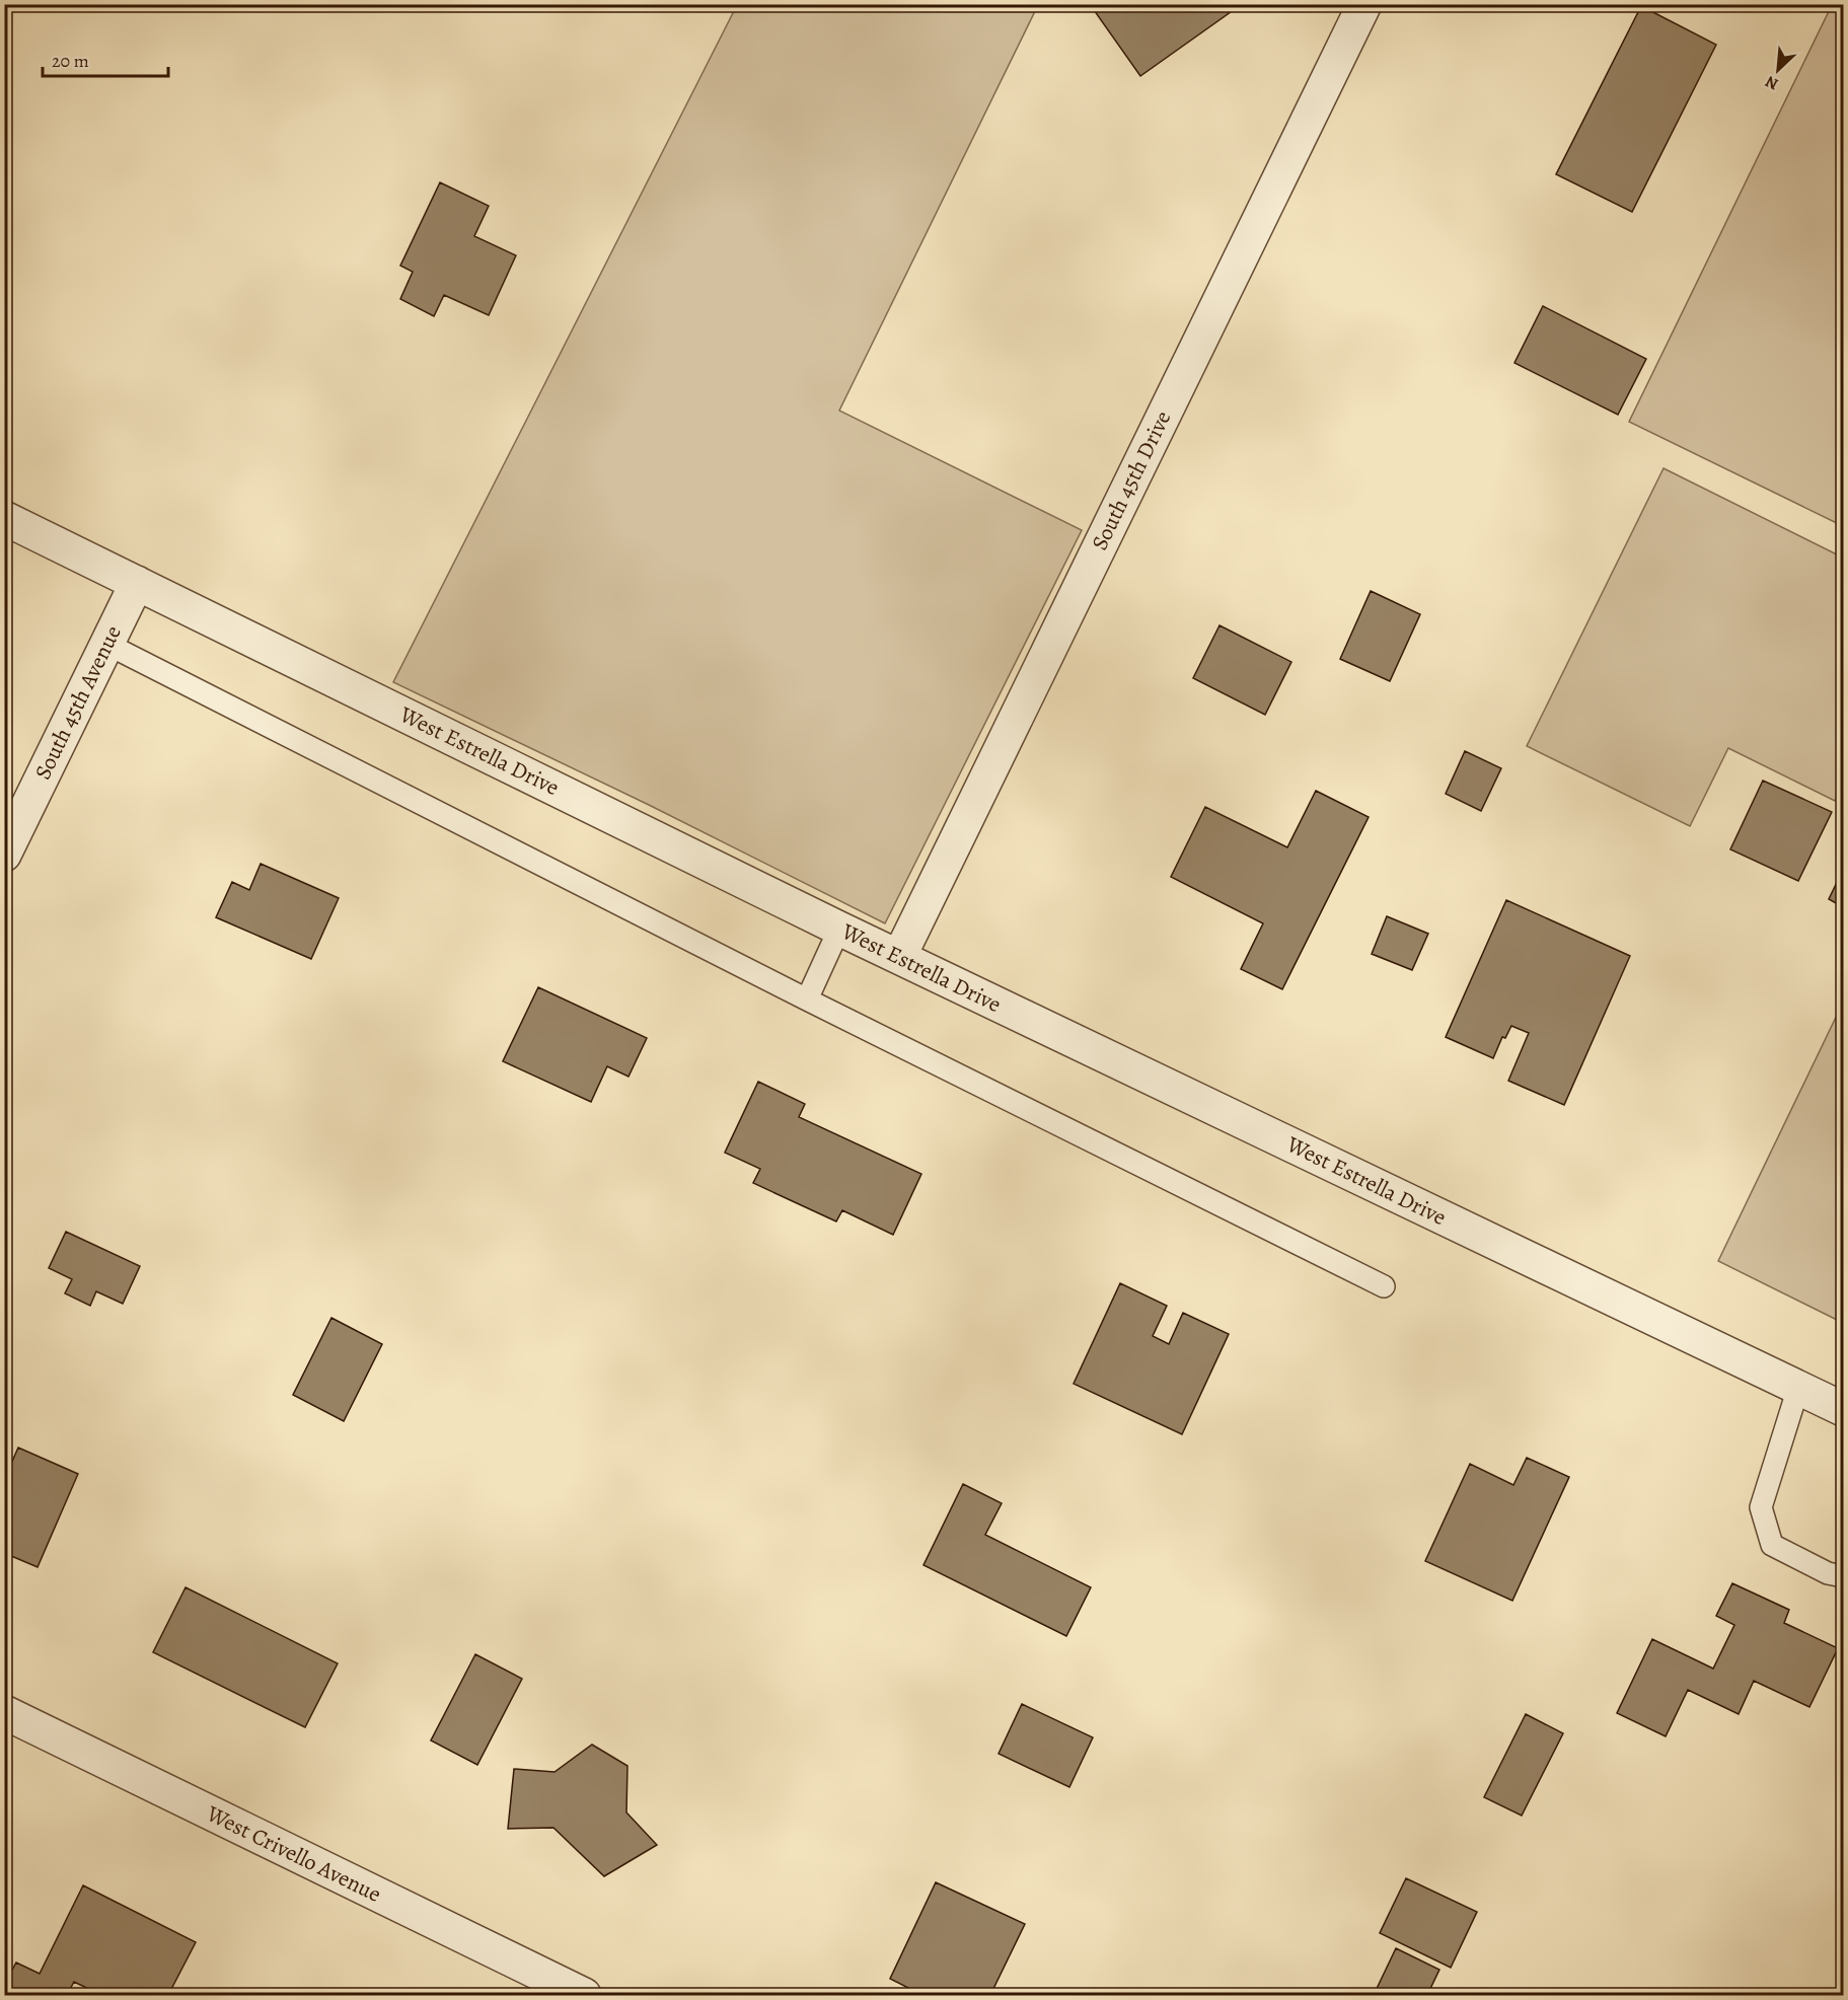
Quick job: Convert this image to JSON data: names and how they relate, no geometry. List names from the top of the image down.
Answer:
{
  "streets": {
    "street": [
      "South 45th Drive",
      "South 45th Avenue",
      "West Estrella Drive",
      "West Crivello Avenue"
    ]
  },
  "crossings": [
    ["South 45th Drive", "West Estrella Drive"],
    ["South 45th Avenue", "West Estrella Drive"]
  ],
  "scale_bar": "20 m",
  "north": "bottom left"
}
